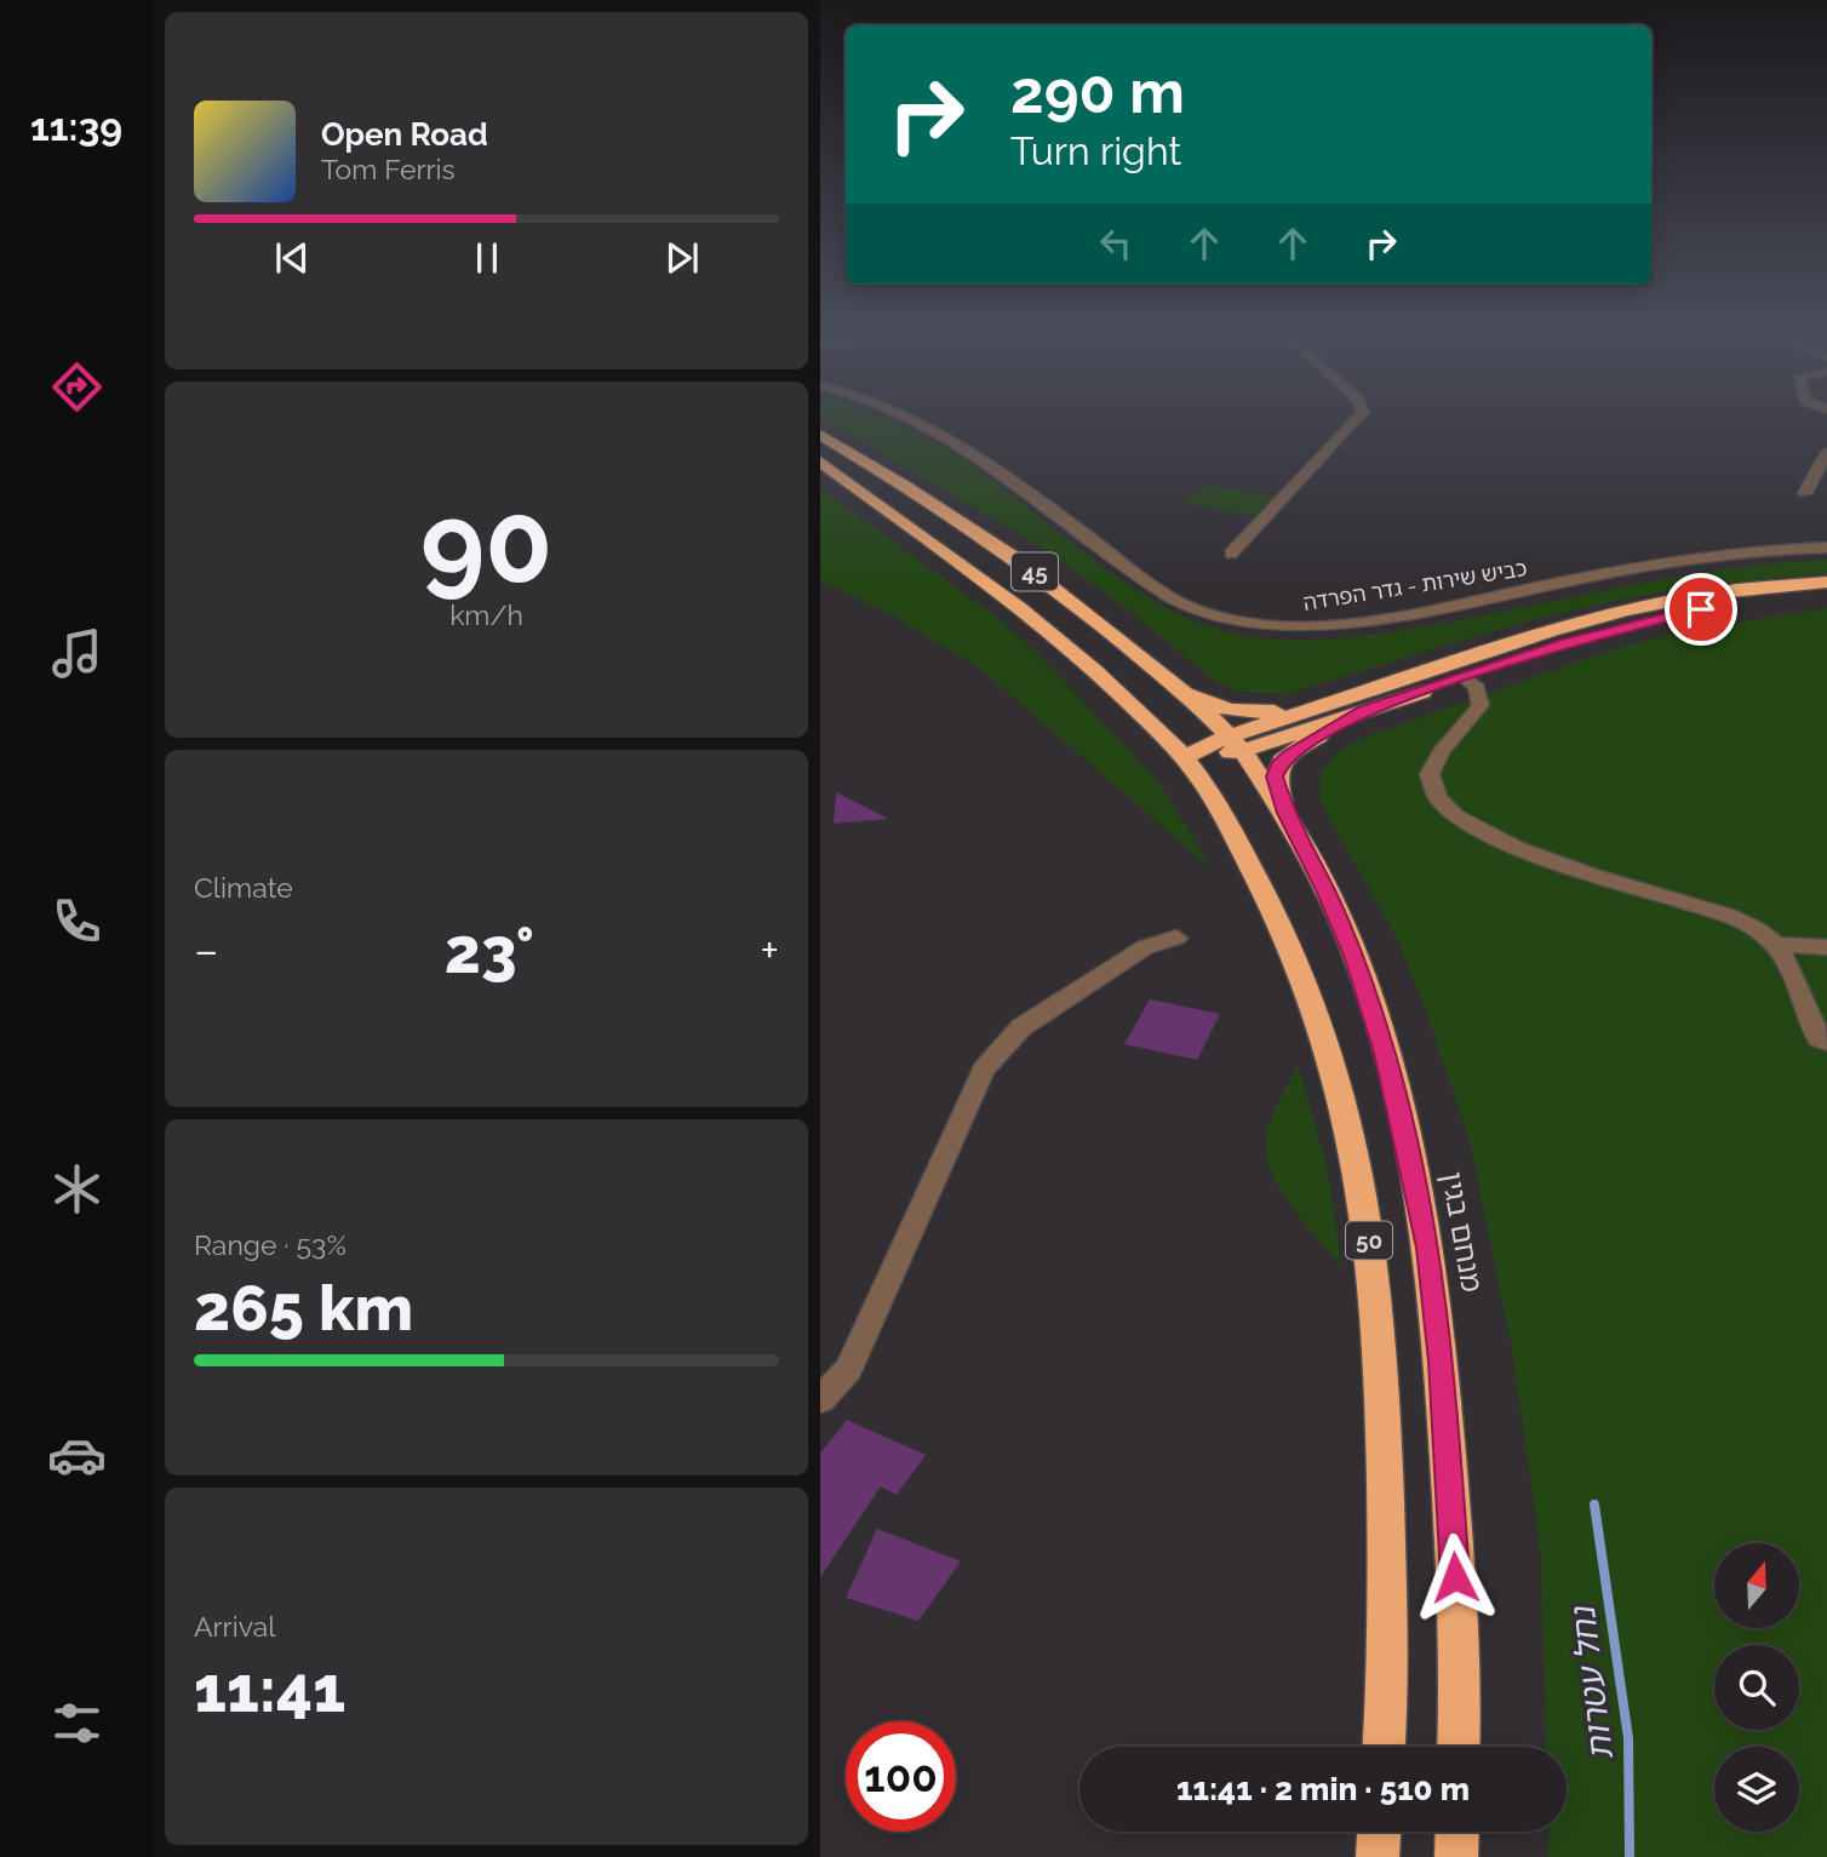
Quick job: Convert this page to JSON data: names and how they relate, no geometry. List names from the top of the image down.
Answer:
{
  "streets": {
    "highway": ["45", "מנחם בגין", "50"],
    "street": ["כביש שירות - גדר הפרדה"]
  },
  "crossings": [
    ["45", "מנחם בגין"],
    ["45", "50"]
  ],
  "water": ["נחל עטרות"],
  "north": "top",
  "page": {
    "tabs": "11:39",
    "turn": ["290 m", "Turn right"],
    "song": ["Open Road", "Tom Ferris"],
    "tile": [
      ["90", "km/h"],
      "Climate",
      ["Range · 53%", "265 km"],
      ["Arrival", "11:41"]
    ],
    "heat": ["−", "23°", "+"],
    "limit": "100",
    "trip": "11:41 · 2 min · 510 m"
  }
}
